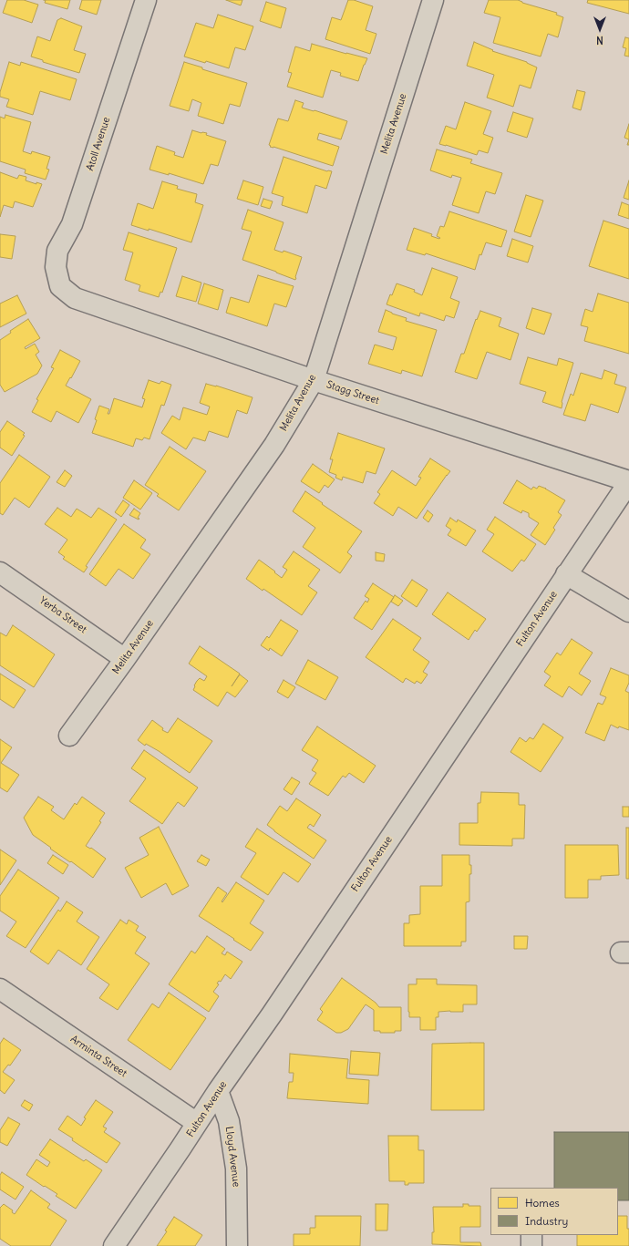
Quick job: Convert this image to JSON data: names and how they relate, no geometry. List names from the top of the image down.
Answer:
{
  "streets": {
    "street": [
      "Melita Avenue",
      "Atoll Avenue",
      "Stagg Street",
      "Yerba Street",
      "Fulton Avenue",
      "Arminta Street",
      "Lloyd Avenue"
    ]
  },
  "crossings": [
    ["Melita Avenue", "Stagg Street"],
    ["Melita Avenue", "Yerba Street"],
    ["Atoll Avenue", "Stagg Street"],
    ["Stagg Street", "Fulton Avenue"],
    ["Fulton Avenue", "Arminta Street"],
    ["Fulton Avenue", "Lloyd Avenue"]
  ],
  "legend": ["Homes", "Industry"],
  "north": "bottom"
}
